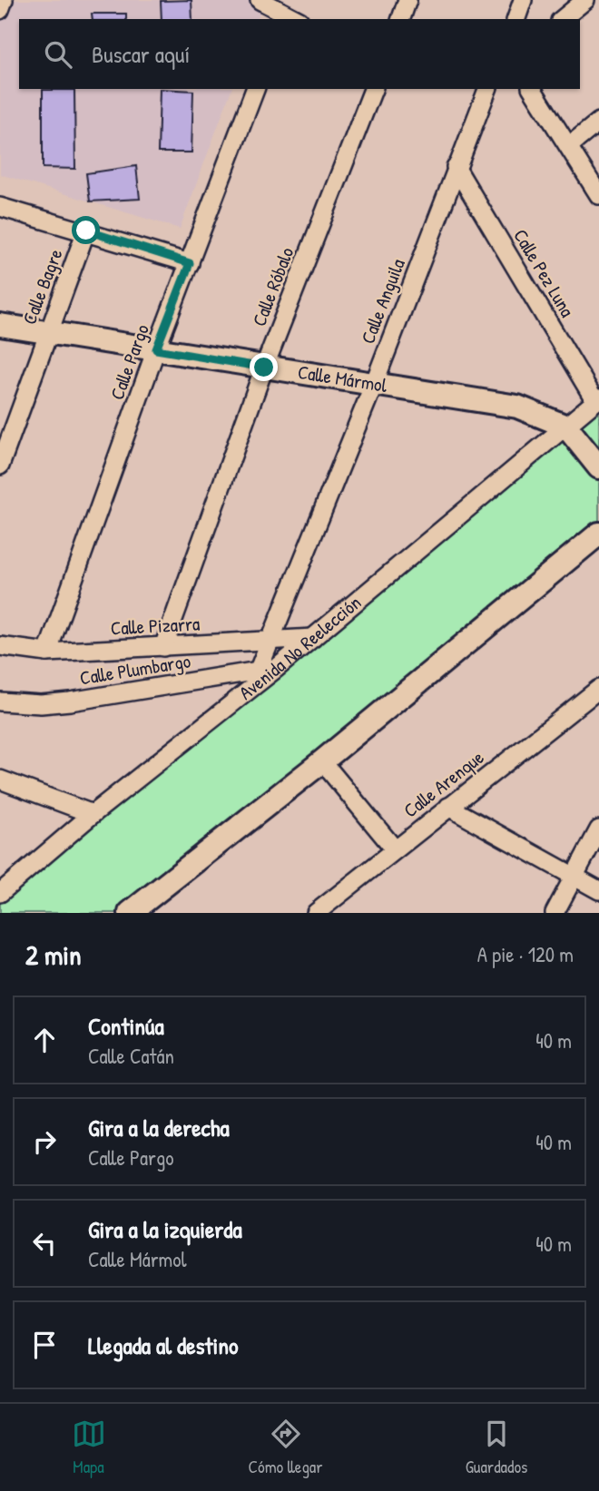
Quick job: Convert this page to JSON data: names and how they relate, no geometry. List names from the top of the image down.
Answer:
{
  "streets": {
    "street": [
      "Calle Pez Luna",
      "Calle Bagre",
      "Calle Róbalo",
      "Calle Anguila",
      "Calle Pargo",
      "Calle Mármol",
      "Calle Pizarra",
      "Avenida No Reelección",
      "Calle Plumbargo",
      "Calle Arenque"
    ]
  },
  "crossings": [
    ["Calle Pez Luna", "Calle Anguila"],
    ["Calle Pez Luna", "Avenida No Reelección"],
    ["Calle Bagre", "Calle Mármol"],
    ["Calle Róbalo", "Calle Mármol"],
    ["Calle Róbalo", "Calle Pizarra"],
    ["Calle Anguila", "Calle Mármol"],
    ["Calle Anguila", "Calle Pizarra"],
    ["Calle Anguila", "Calle Plumbargo"],
    ["Calle Pargo", "Calle Mármol"],
    ["Calle Pargo", "Calle Pizarra"],
    ["Calle Mármol", "Avenida No Reelección"],
    ["Calle Pizarra", "Avenida No Reelección"],
    ["Avenida No Reelección", "Calle Plumbargo"]
  ],
  "page": {
    "search": "Buscar aquí",
    "heading": ["2 min", "A pie · 120 m"],
    "list": [
      ["Continúa", "Calle Catán", "40 m"],
      ["Gira a la derecha", "Calle Pargo", "40 m"],
      ["Gira a la izquierda", "Calle Mármol", "40 m"],
      "Llegada al destino"
    ],
    "nav": ["Mapa", "Cómo llegar", "Guardados"]
  }
}
